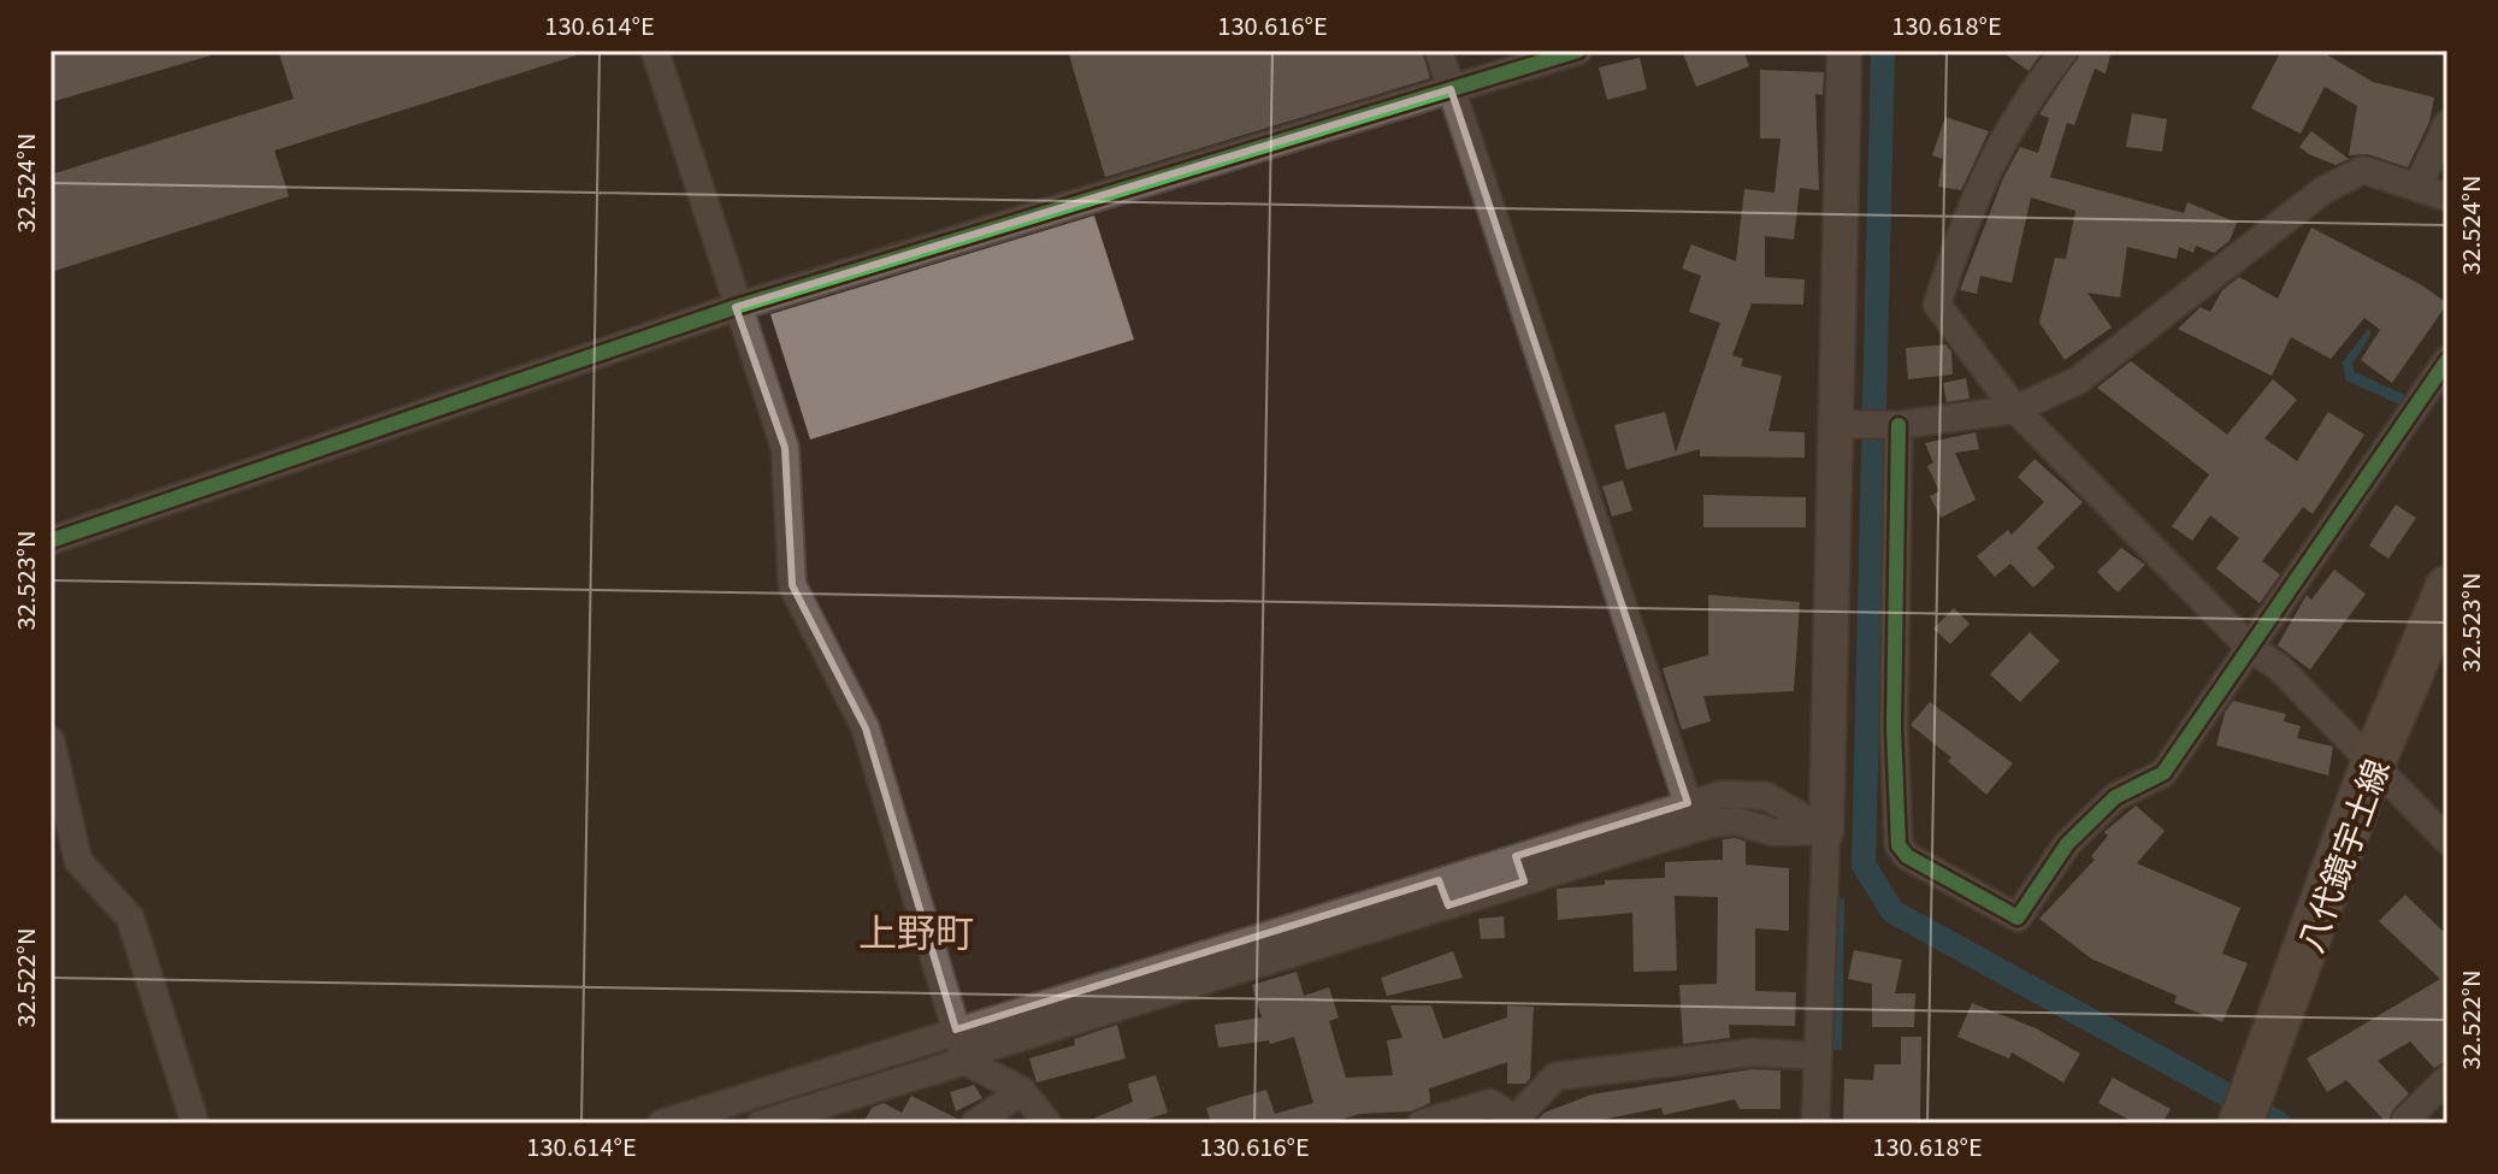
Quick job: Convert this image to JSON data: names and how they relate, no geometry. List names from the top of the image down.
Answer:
{
  "streets": {
    "main road": ["八代鏡宇土線"]
  },
  "districts": ["上野町"],
  "coordinates": [
    "130.614°E",
    "130.616°E",
    "130.618°E",
    "32.524°N",
    "32.523°N",
    "32.522°N"
  ]
}
